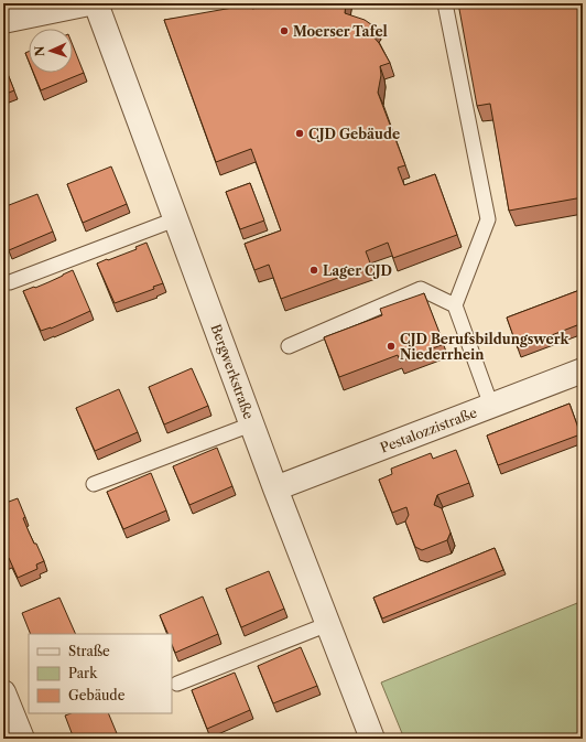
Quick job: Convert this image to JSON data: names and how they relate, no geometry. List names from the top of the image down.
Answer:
{
  "streets": {
    "street": ["Bergwerkstraße", "Pestalozzistraße"]
  },
  "crossings": [
    ["Bergwerkstraße", "Pestalozzistraße"]
  ],
  "places": [
    "Moerser Tafel",
    "CJD Gebäude",
    "Lager CJD",
    "CJD Berufsbildungswerk Niederrhein"
  ],
  "legend": ["Straße", "Park", "Gebäude"],
  "north": "left"
}
